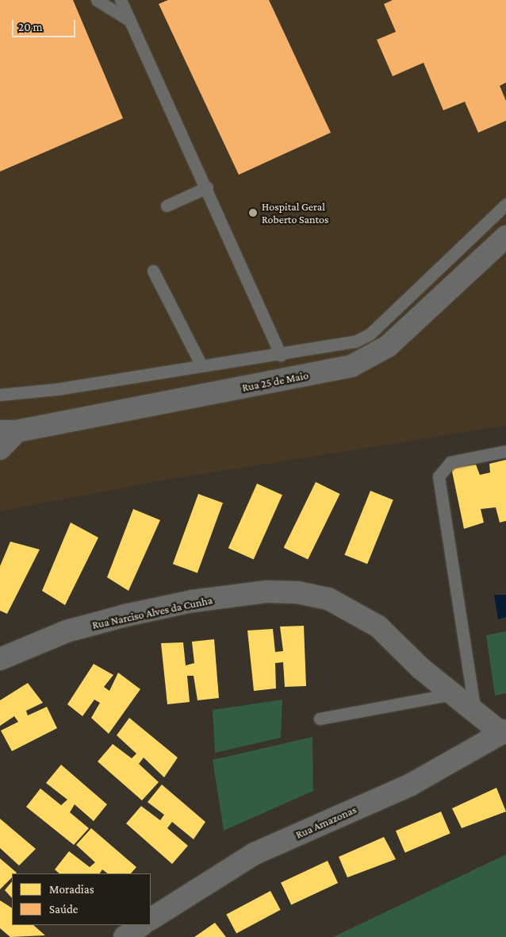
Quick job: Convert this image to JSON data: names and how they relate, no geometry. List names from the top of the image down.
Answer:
{
  "streets": {
    "street": ["Rua 25 de Maio", "Rua Narciso Alves da Cunha", "Rua Amazonas"]
  },
  "crossings": [
    ["Rua Narciso Alves da Cunha", "Rua Amazonas"]
  ],
  "places": ["Hospital Geral Roberto Santos"],
  "legend": ["Moradias", "Saúde"],
  "scale_bar": "20 m"
}
